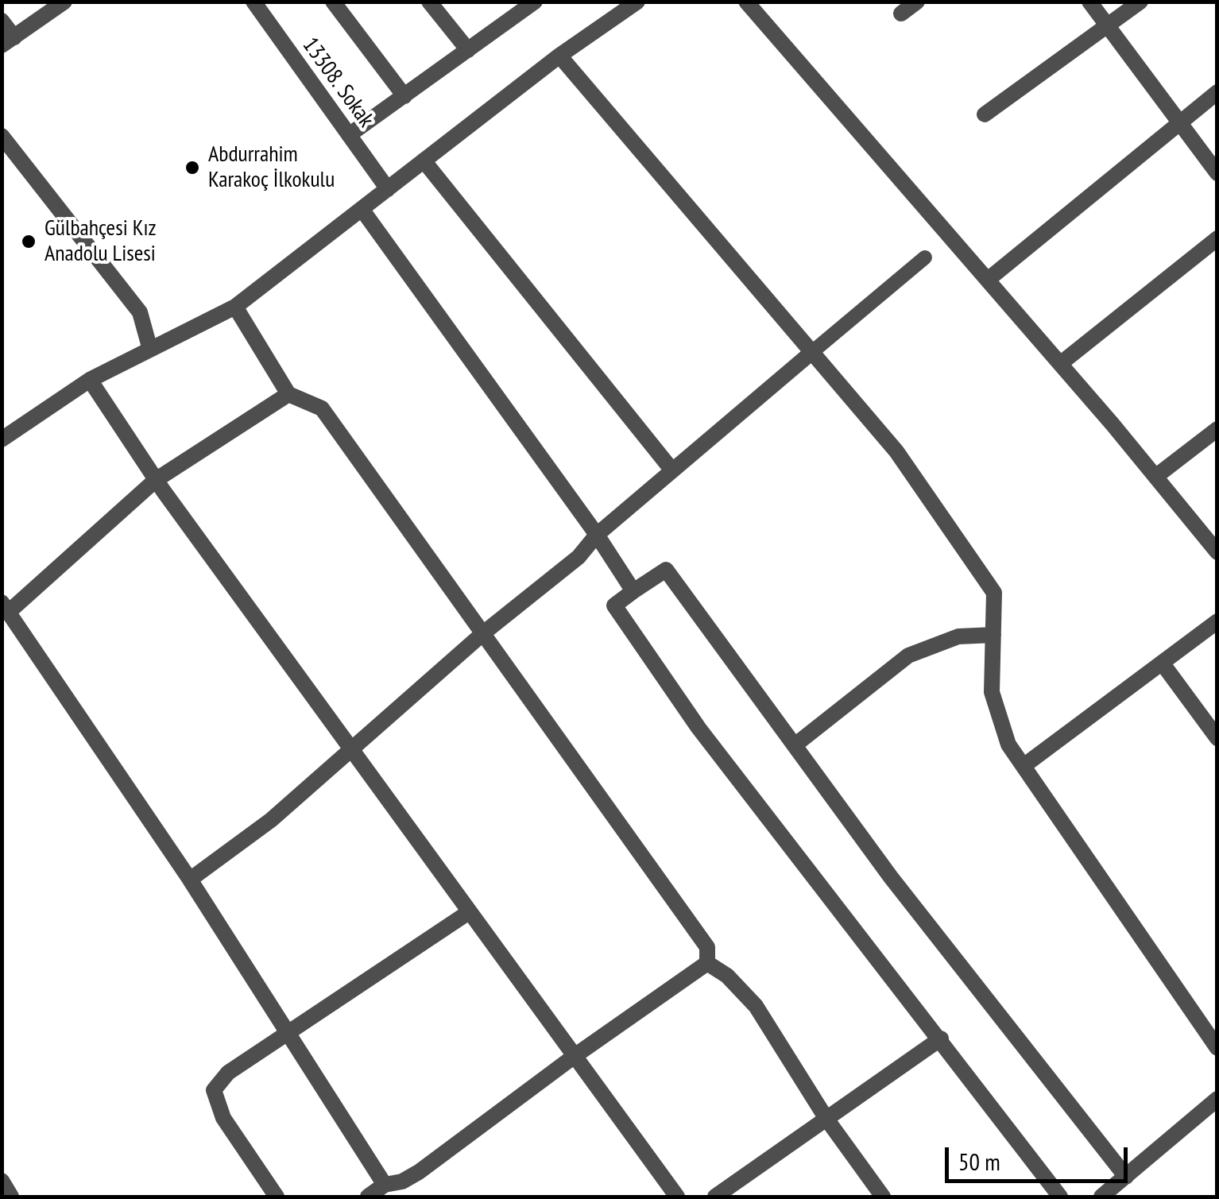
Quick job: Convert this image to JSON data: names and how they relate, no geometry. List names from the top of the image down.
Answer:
{
  "streets": {
    "street": ["13308. Sokak"]
  },
  "places": ["Abdurrahim Karakoç İlkokulu", "Gülbahçesi Kız Anadolu Lisesi"],
  "scale_bar": "50 m"
}
